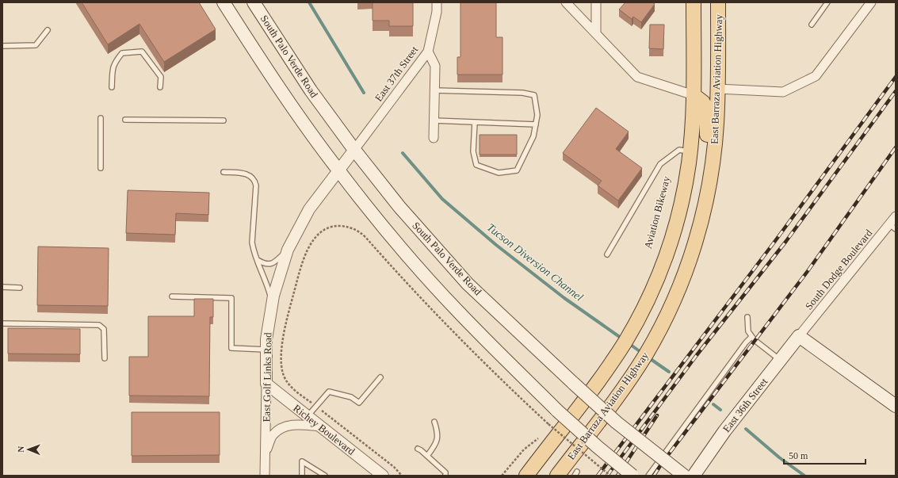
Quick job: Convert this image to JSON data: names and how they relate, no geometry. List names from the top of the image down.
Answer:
{
  "streets": {
    "main road": ["South Palo Verde Road", "East Barraza Aviation Highway", "East 36th Street"],
    "street": [
      "East 37th Street",
      "South Dodge Boulevard",
      "East Golf Links Road",
      "Richey Boulevard"
    ]
  },
  "crossings": [
    ["South Palo Verde Road", "East 37th Street"],
    ["South Palo Verde Road", "East Golf Links Road"],
    ["East 37th Street", "East Golf Links Road"],
    ["South Dodge Boulevard", "East 36th Street"],
    ["East Golf Links Road", "Richey Boulevard"]
  ],
  "water": ["Tucson Diversion Channel"],
  "scale_bar": "50 m",
  "north": "left"
}
